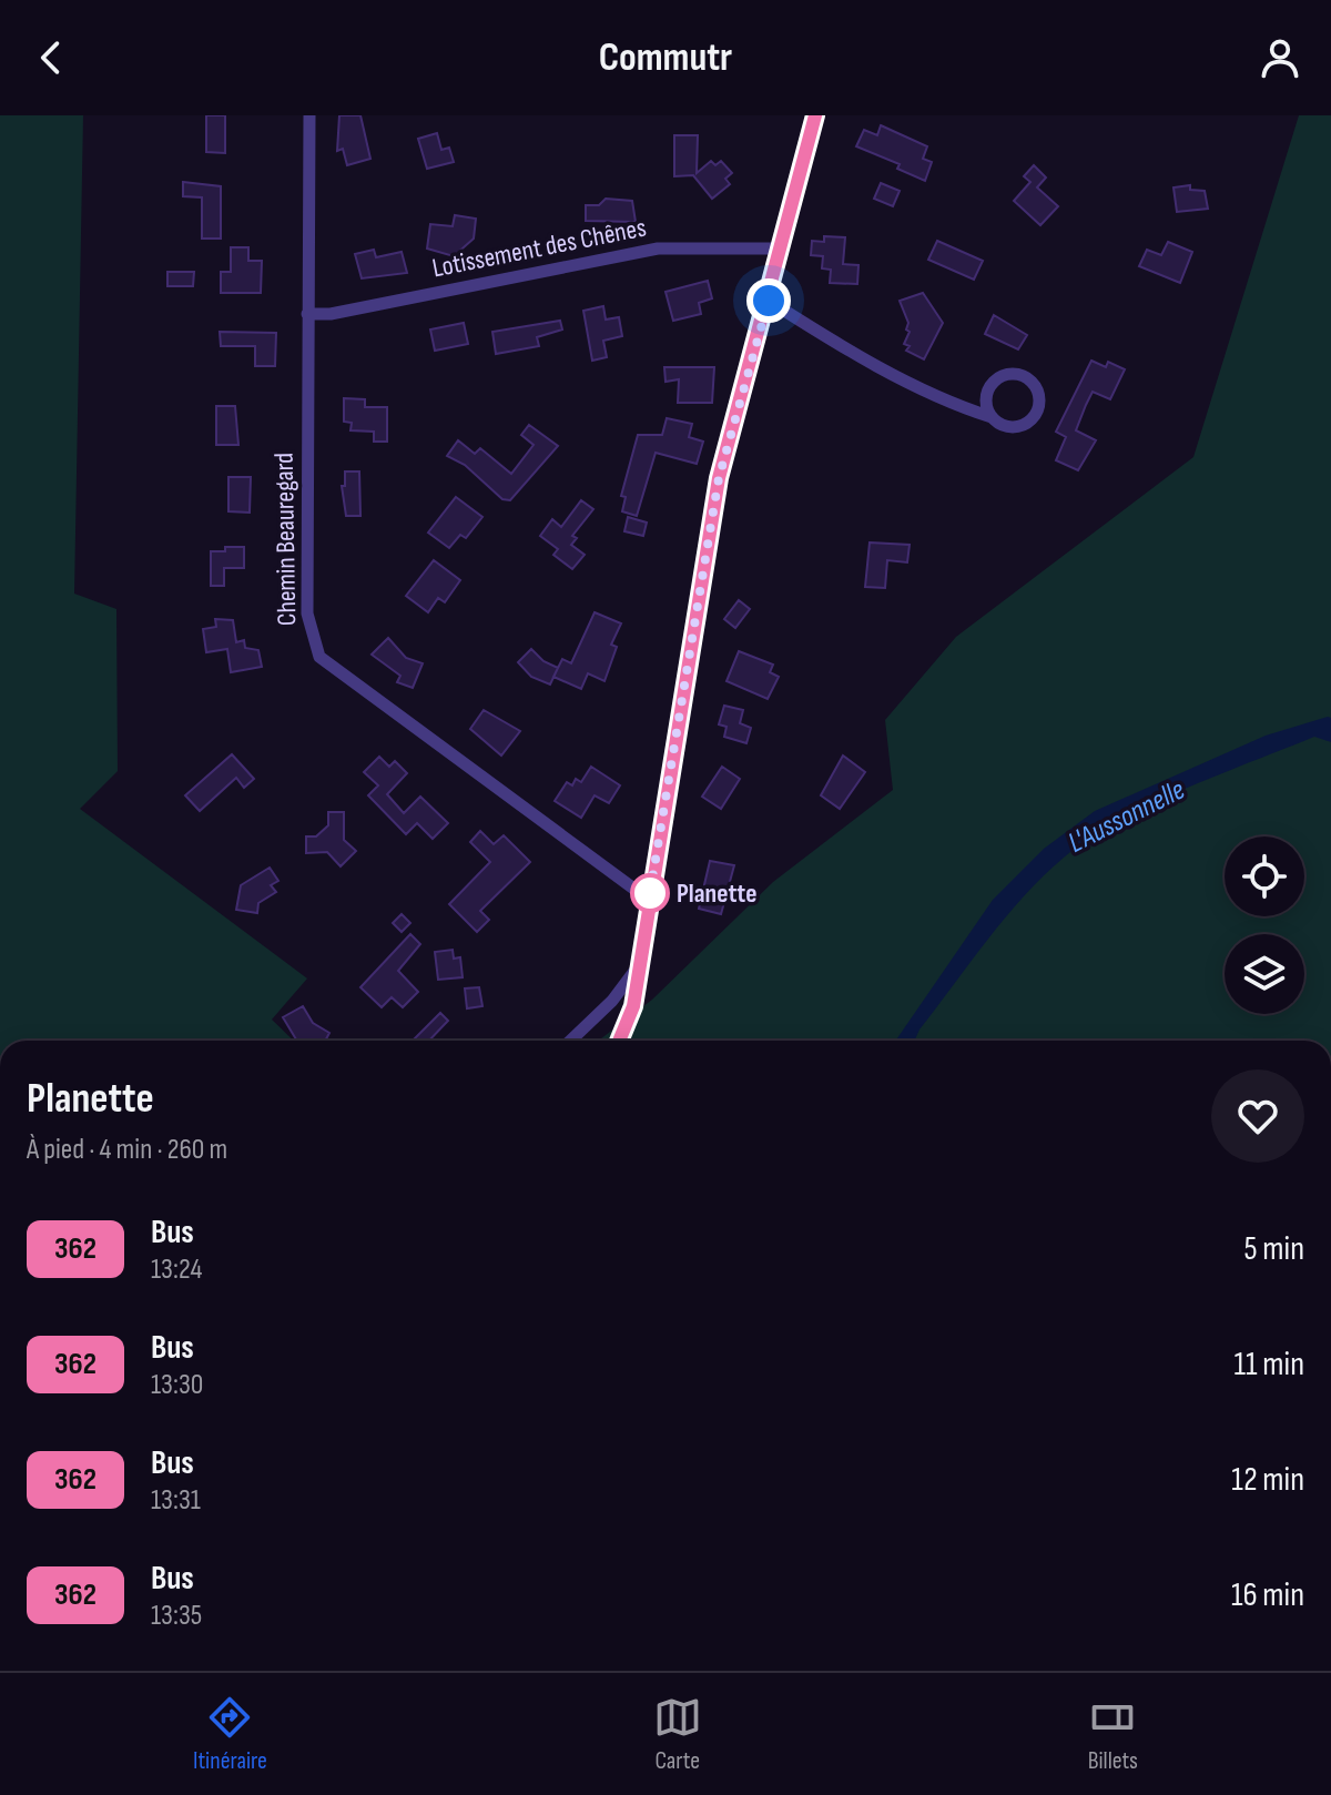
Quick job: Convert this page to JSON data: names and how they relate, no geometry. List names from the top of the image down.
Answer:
{
  "streets": {
    "street": ["Lotissement des Chênes", "Chemin Beauregard"]
  },
  "crossings": [
    ["Lotissement des Chênes", "Chemin Beauregard"]
  ],
  "water": ["L'Aussonnelle"],
  "places": ["Planette"],
  "lines": ["bus line 362"],
  "page": {
    "header": "Commutr",
    "heading": ["Planette", "À pied · 4 min · 260 m"],
    "list": [
      {
        "mark": "362",
        "name": "Bus",
        "note": "13:24",
        "value": "5 min"
      },
      {
        "mark": "362",
        "name": "Bus",
        "note": "13:30",
        "value": "11 min"
      },
      {
        "mark": "362",
        "name": "Bus",
        "note": "13:31",
        "value": "12 min"
      },
      {
        "mark": "362",
        "name": "Bus",
        "note": "13:35",
        "value": "16 min"
      }
    ],
    "tabs": ["Itinéraire", "Carte", "Billets"]
  }
}
